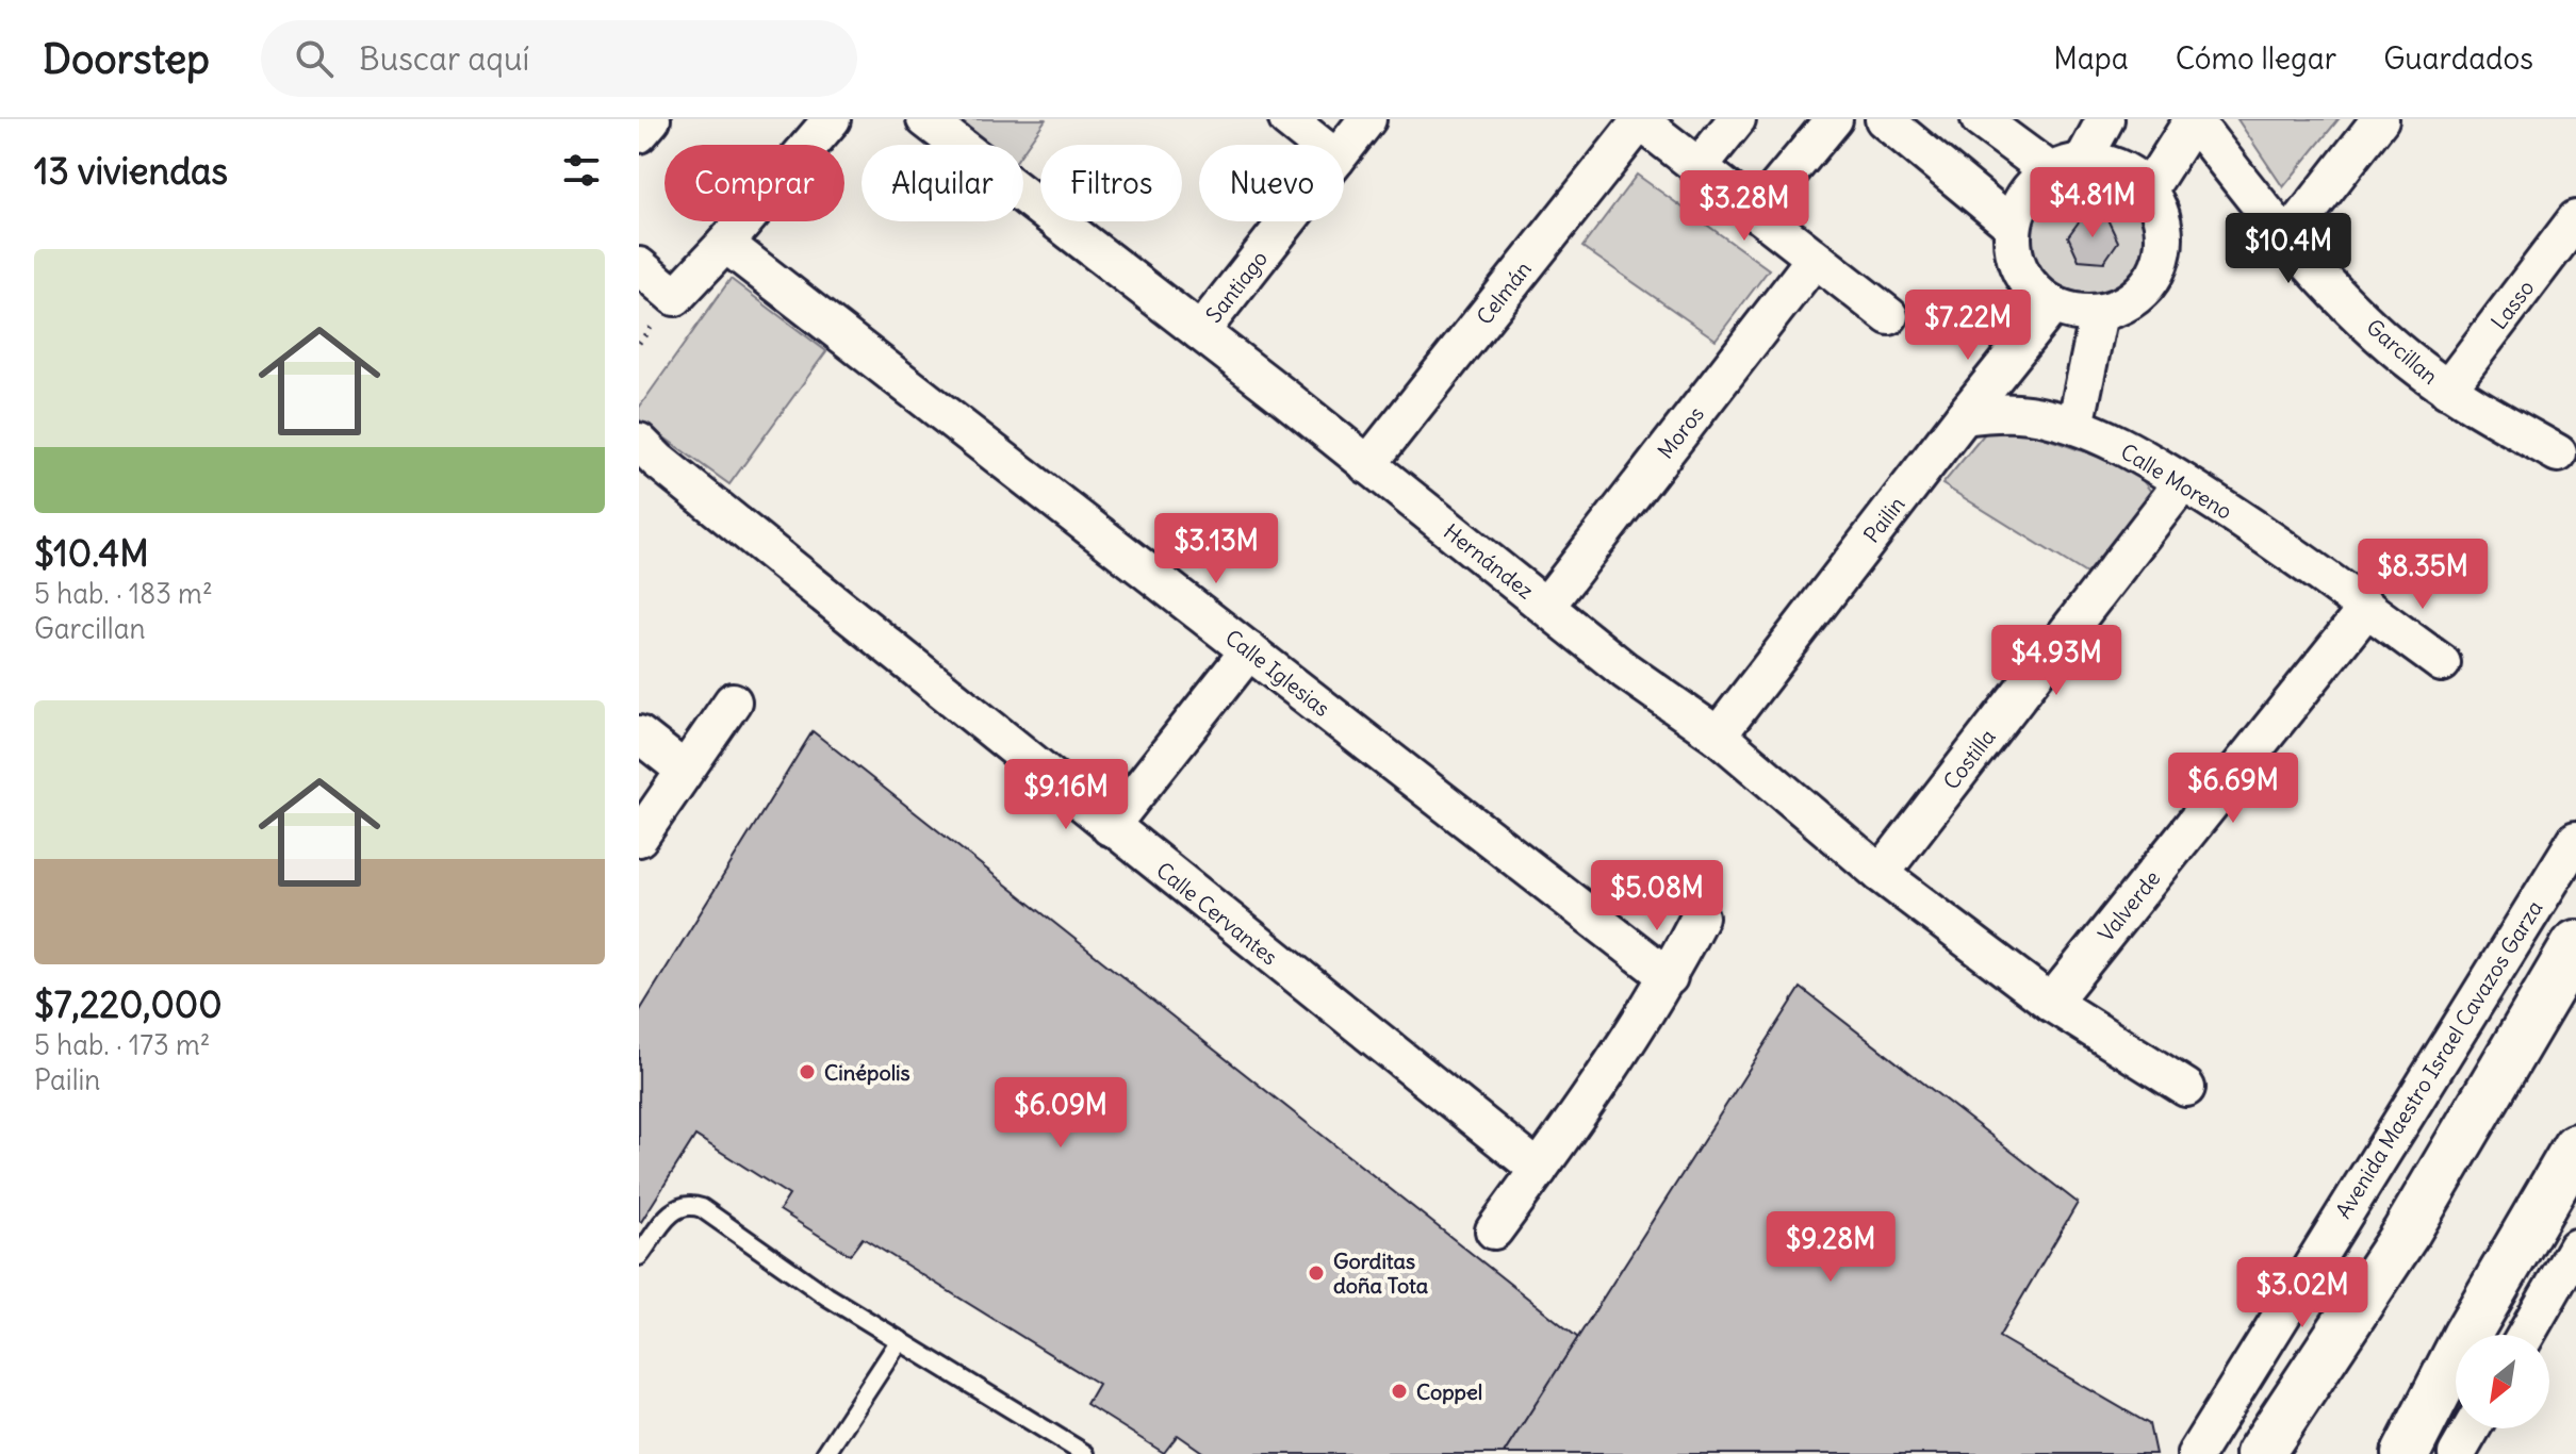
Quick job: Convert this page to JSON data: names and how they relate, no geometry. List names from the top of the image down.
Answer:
{
  "streets": {
    "street": [
      "Santiago",
      "Celmán",
      "Lasso",
      "Garcillan",
      "Moros",
      "Calle Moreno",
      "Pailin",
      "Hernández",
      "Calle Iglesias",
      "Costilla",
      "Valverde",
      "Calle Cervantes",
      "Avenida Maestro Israel Cavazos Garza"
    ]
  },
  "crossings": [
    ["Santiago", "Hernández"],
    ["Celmán", "Hernández"],
    ["Lasso", "Garcillan"],
    ["Moros", "Hernández"],
    ["Calle Moreno", "Pailin"],
    ["Calle Moreno", "Costilla"],
    ["Calle Moreno", "Valverde"],
    ["Pailin", "Hernández"],
    ["Hernández", "Costilla"],
    ["Hernández", "Valverde"]
  ],
  "places": ["Cinépolis", "Gorditas doña Tota", "Coppel"],
  "north": "bottom left",
  "page": {
    "header": "Doorstep",
    "search": "Buscar aquí",
    "nav": ["Mapa", "Cómo llegar", "Guardados"],
    "heading": "13 viviendas",
    "chip": [
      "Comprar",
      "Alquilar",
      "Filtros",
      "Nuevo"
    ],
    "price": [
      "$4.81M",
      "$3.28M",
      "$10.4M",
      "$7.22M",
      "$3.13M",
      "$8.35M",
      "$4.93M",
      "$6.69M",
      "$9.16M",
      "$5.08M",
      "$6.09M",
      "$9.28M",
      "$3.02M"
    ],
    "list": [
      {
        "name": "$10.4M",
        "note": "5 hab. · 183 m² · Garcillan"
      },
      {
        "name": "$7,220,000",
        "note": "5 hab. · 173 m² · Pailin"
      }
    ]
  }
}
